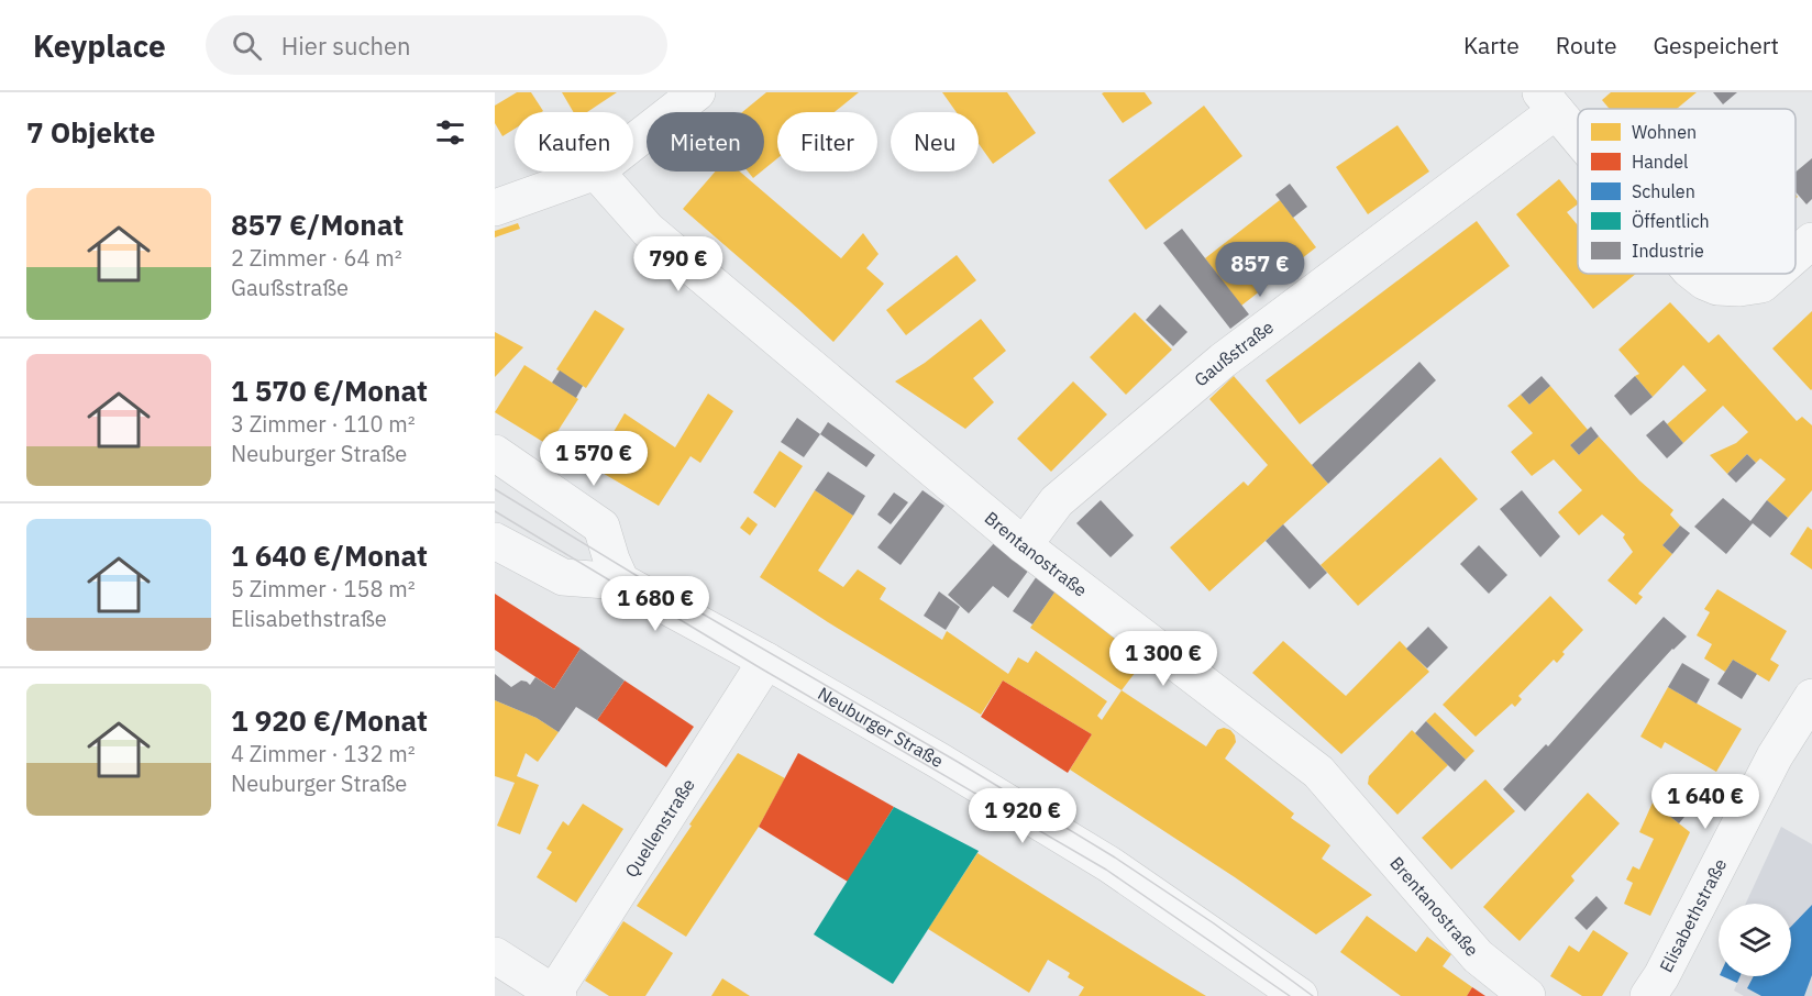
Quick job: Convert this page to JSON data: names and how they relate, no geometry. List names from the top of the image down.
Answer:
{
  "streets": {
    "street": [
      "Gaußstraße",
      "Brentanostraße",
      "Neuburger Straße",
      "Quellenstraße",
      "Elisabethstraße"
    ]
  },
  "crossings": [
    ["Gaußstraße", "Brentanostraße"],
    ["Neuburger Straße", "Quellenstraße"]
  ],
  "legend": [
    "Wohnen",
    "Handel",
    "Schulen",
    "Öffentlich",
    "Industrie"
  ],
  "page": {
    "header": "Keyplace",
    "search": "Hier suchen",
    "nav": ["Karte", "Route", "Gespeichert"],
    "heading": "7 Objekte",
    "chip": [
      "Kaufen",
      "Mieten",
      "Filter",
      "Neu"
    ],
    "list": [
      {
        "name": "857 €/Monat",
        "note": "2 Zimmer · 64 m² · Gaußstraße"
      },
      {
        "name": "1 570 €/Monat",
        "note": "3 Zimmer · 110 m² · Neuburger Straße"
      },
      {
        "name": "1 640 €/Monat",
        "note": "5 Zimmer · 158 m² · Elisabethstraße"
      },
      {
        "name": "1 920 €/Monat",
        "note": "4 Zimmer · 132 m² · Neuburger Straße"
      }
    ],
    "price": [
      "790 €",
      "857 €",
      "1 570 €",
      "1 680 €",
      "1 300 €",
      "1 640 €",
      "1 920 €"
    ]
  }
}
